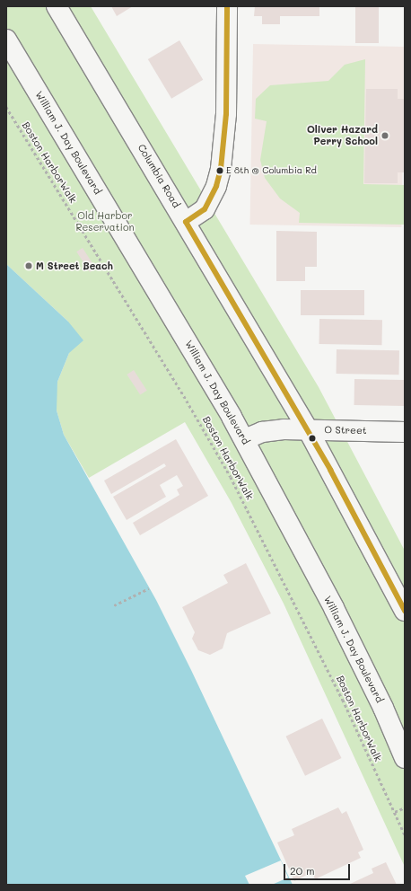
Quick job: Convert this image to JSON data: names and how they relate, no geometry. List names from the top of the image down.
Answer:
{
  "streets": {
    "main road": ["William J. Day Boulevard", "Columbia Road", "O Street"],
    "path": ["Boston HarborWalk"]
  },
  "crossings": [
    ["William J. Day Boulevard", "O Street"],
    ["Columbia Road", "O Street"]
  ],
  "parks": ["Old Harbor Reservation"],
  "places": ["Oliver Hazard Perry School", "E 8th @ Columbia Rd", "M Street Beach"],
  "scale_bar": "20 m"
}
